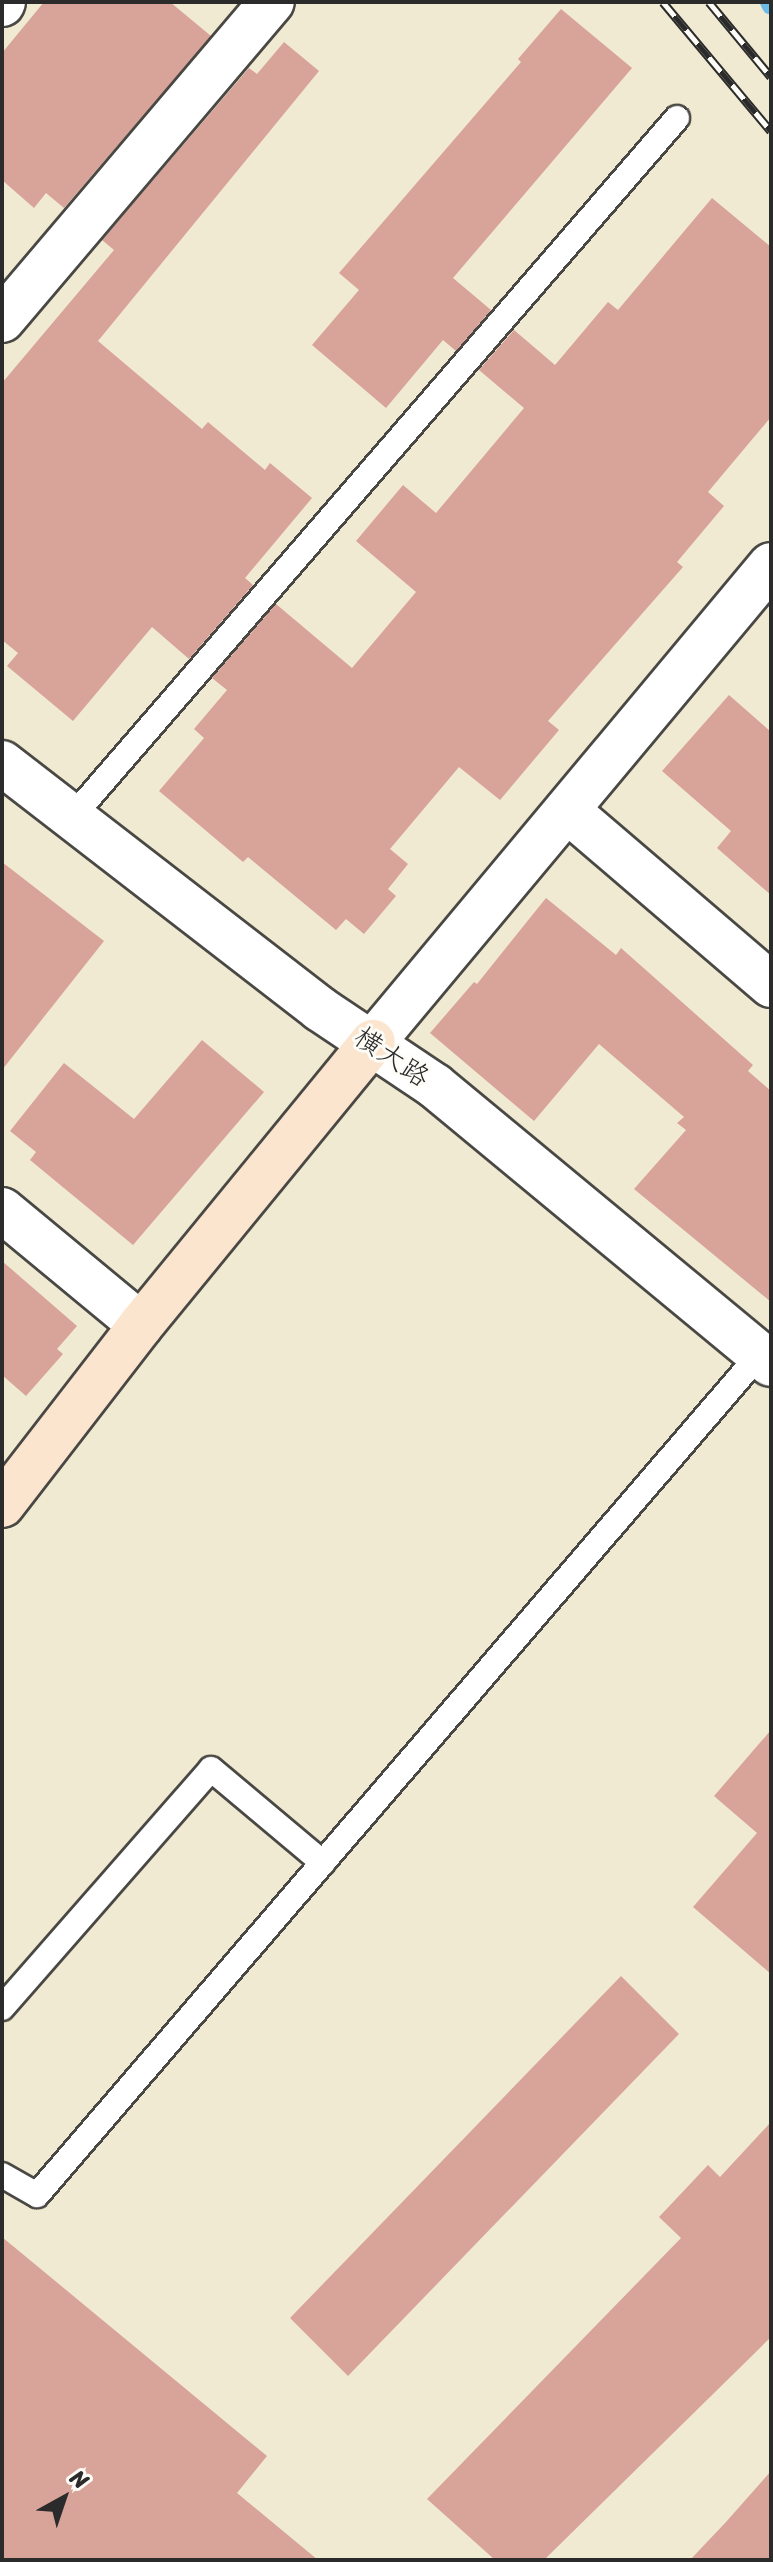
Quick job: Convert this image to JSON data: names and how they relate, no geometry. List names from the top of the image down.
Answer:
{
  "streets": {
    "street": ["横大路"]
  },
  "north": "top right"
}
